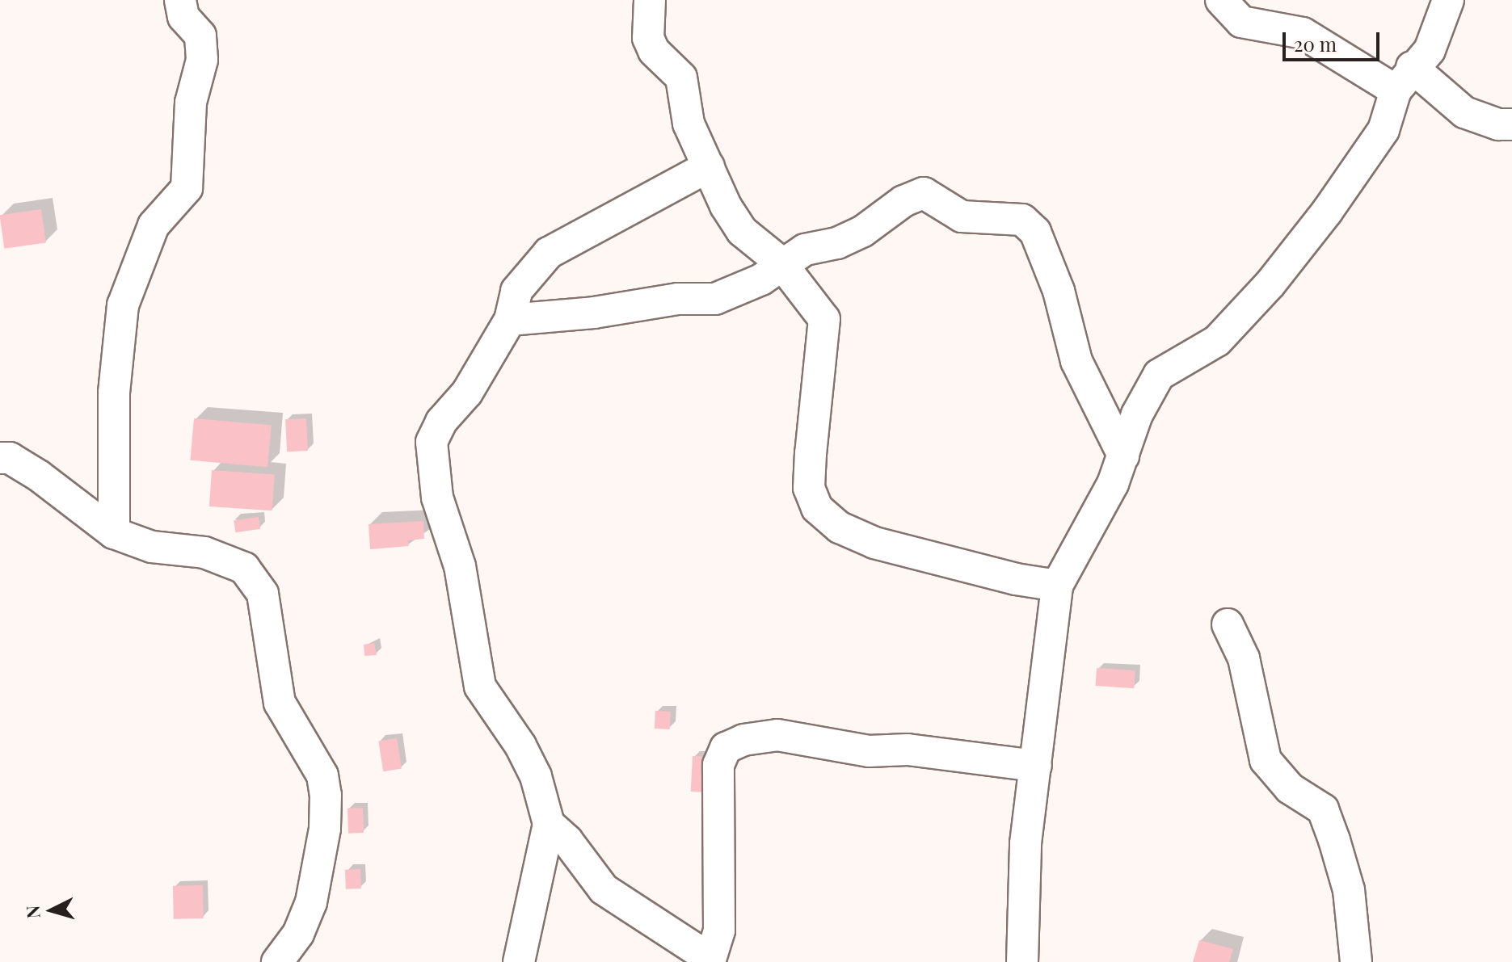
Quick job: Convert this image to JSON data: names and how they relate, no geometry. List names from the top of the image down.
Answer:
{
  "scale_bar": "20 m",
  "north": "left"
}
